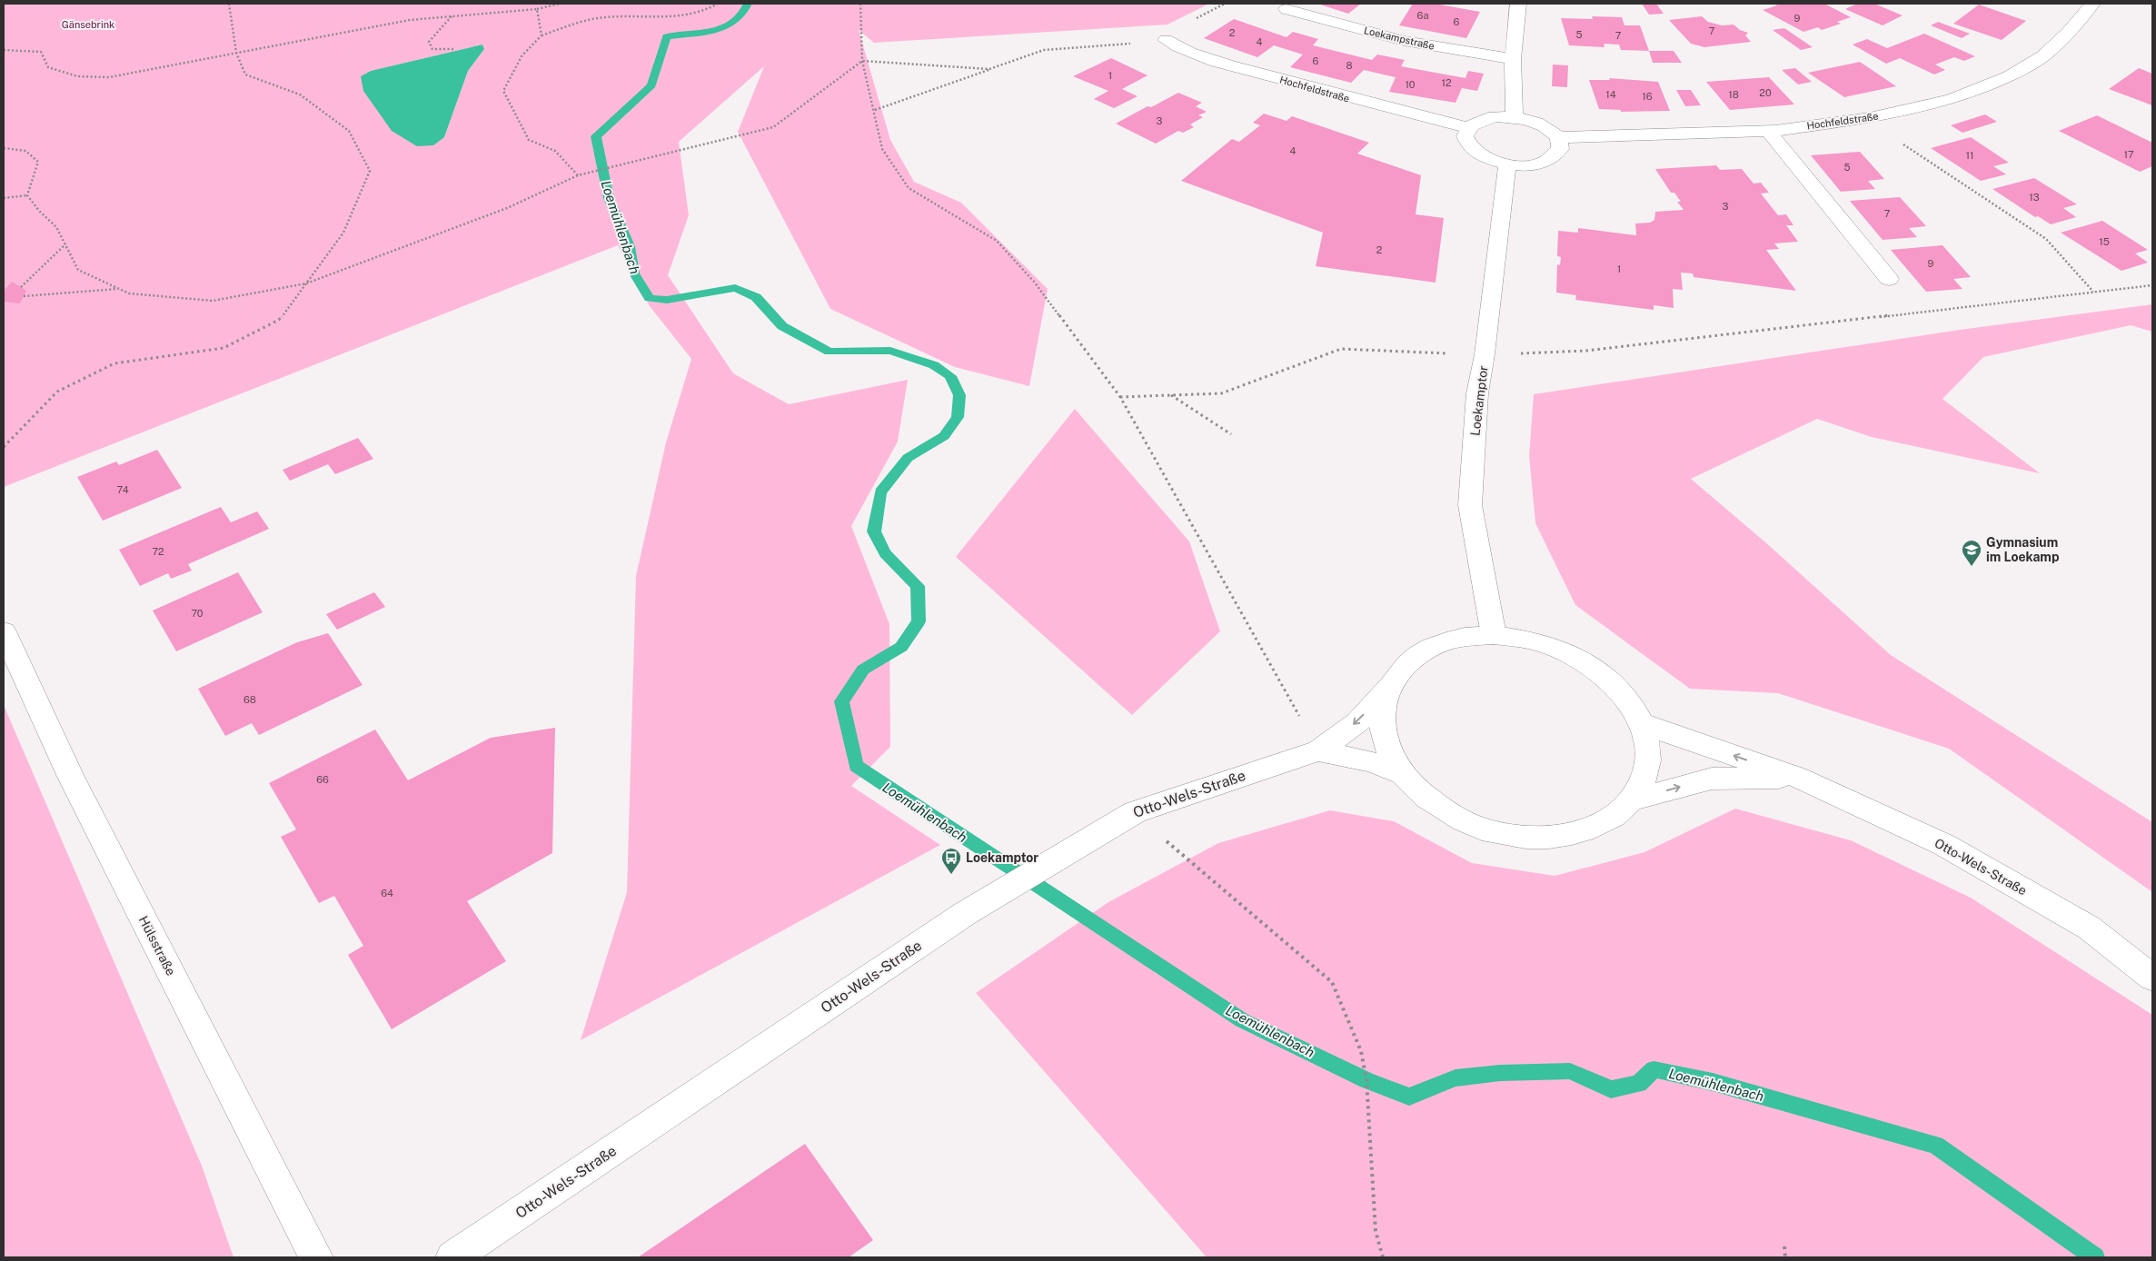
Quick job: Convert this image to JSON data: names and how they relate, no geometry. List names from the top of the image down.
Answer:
{
  "streets": {
    "street": [
      "Loekampstraße",
      "Hochfeldstraße",
      "Loekamptor",
      "Otto-Wels-Straße",
      "Hülsstraße"
    ]
  },
  "crossings": [
    ["Loekamptor", "Otto-Wels-Straße"]
  ],
  "water": ["Loemühlenbach"],
  "parks": ["Gänsebrink"],
  "places": {
    "school or university": ["Gymnasium im Loekamp"],
    "bus stop": ["Loekamptor"]
  },
  "house_numbers": [
    "6a",
    "9",
    "6",
    "7",
    "2",
    "5",
    "7",
    "4",
    "6",
    "8",
    "1",
    "12",
    "10",
    "20",
    "14",
    "18",
    "16",
    "3",
    "4",
    "17",
    "11",
    "5",
    "13",
    "3",
    "7",
    "15",
    "2",
    "9",
    "1",
    "74",
    "72",
    "70",
    "68",
    "66",
    "64"
  ]
}
